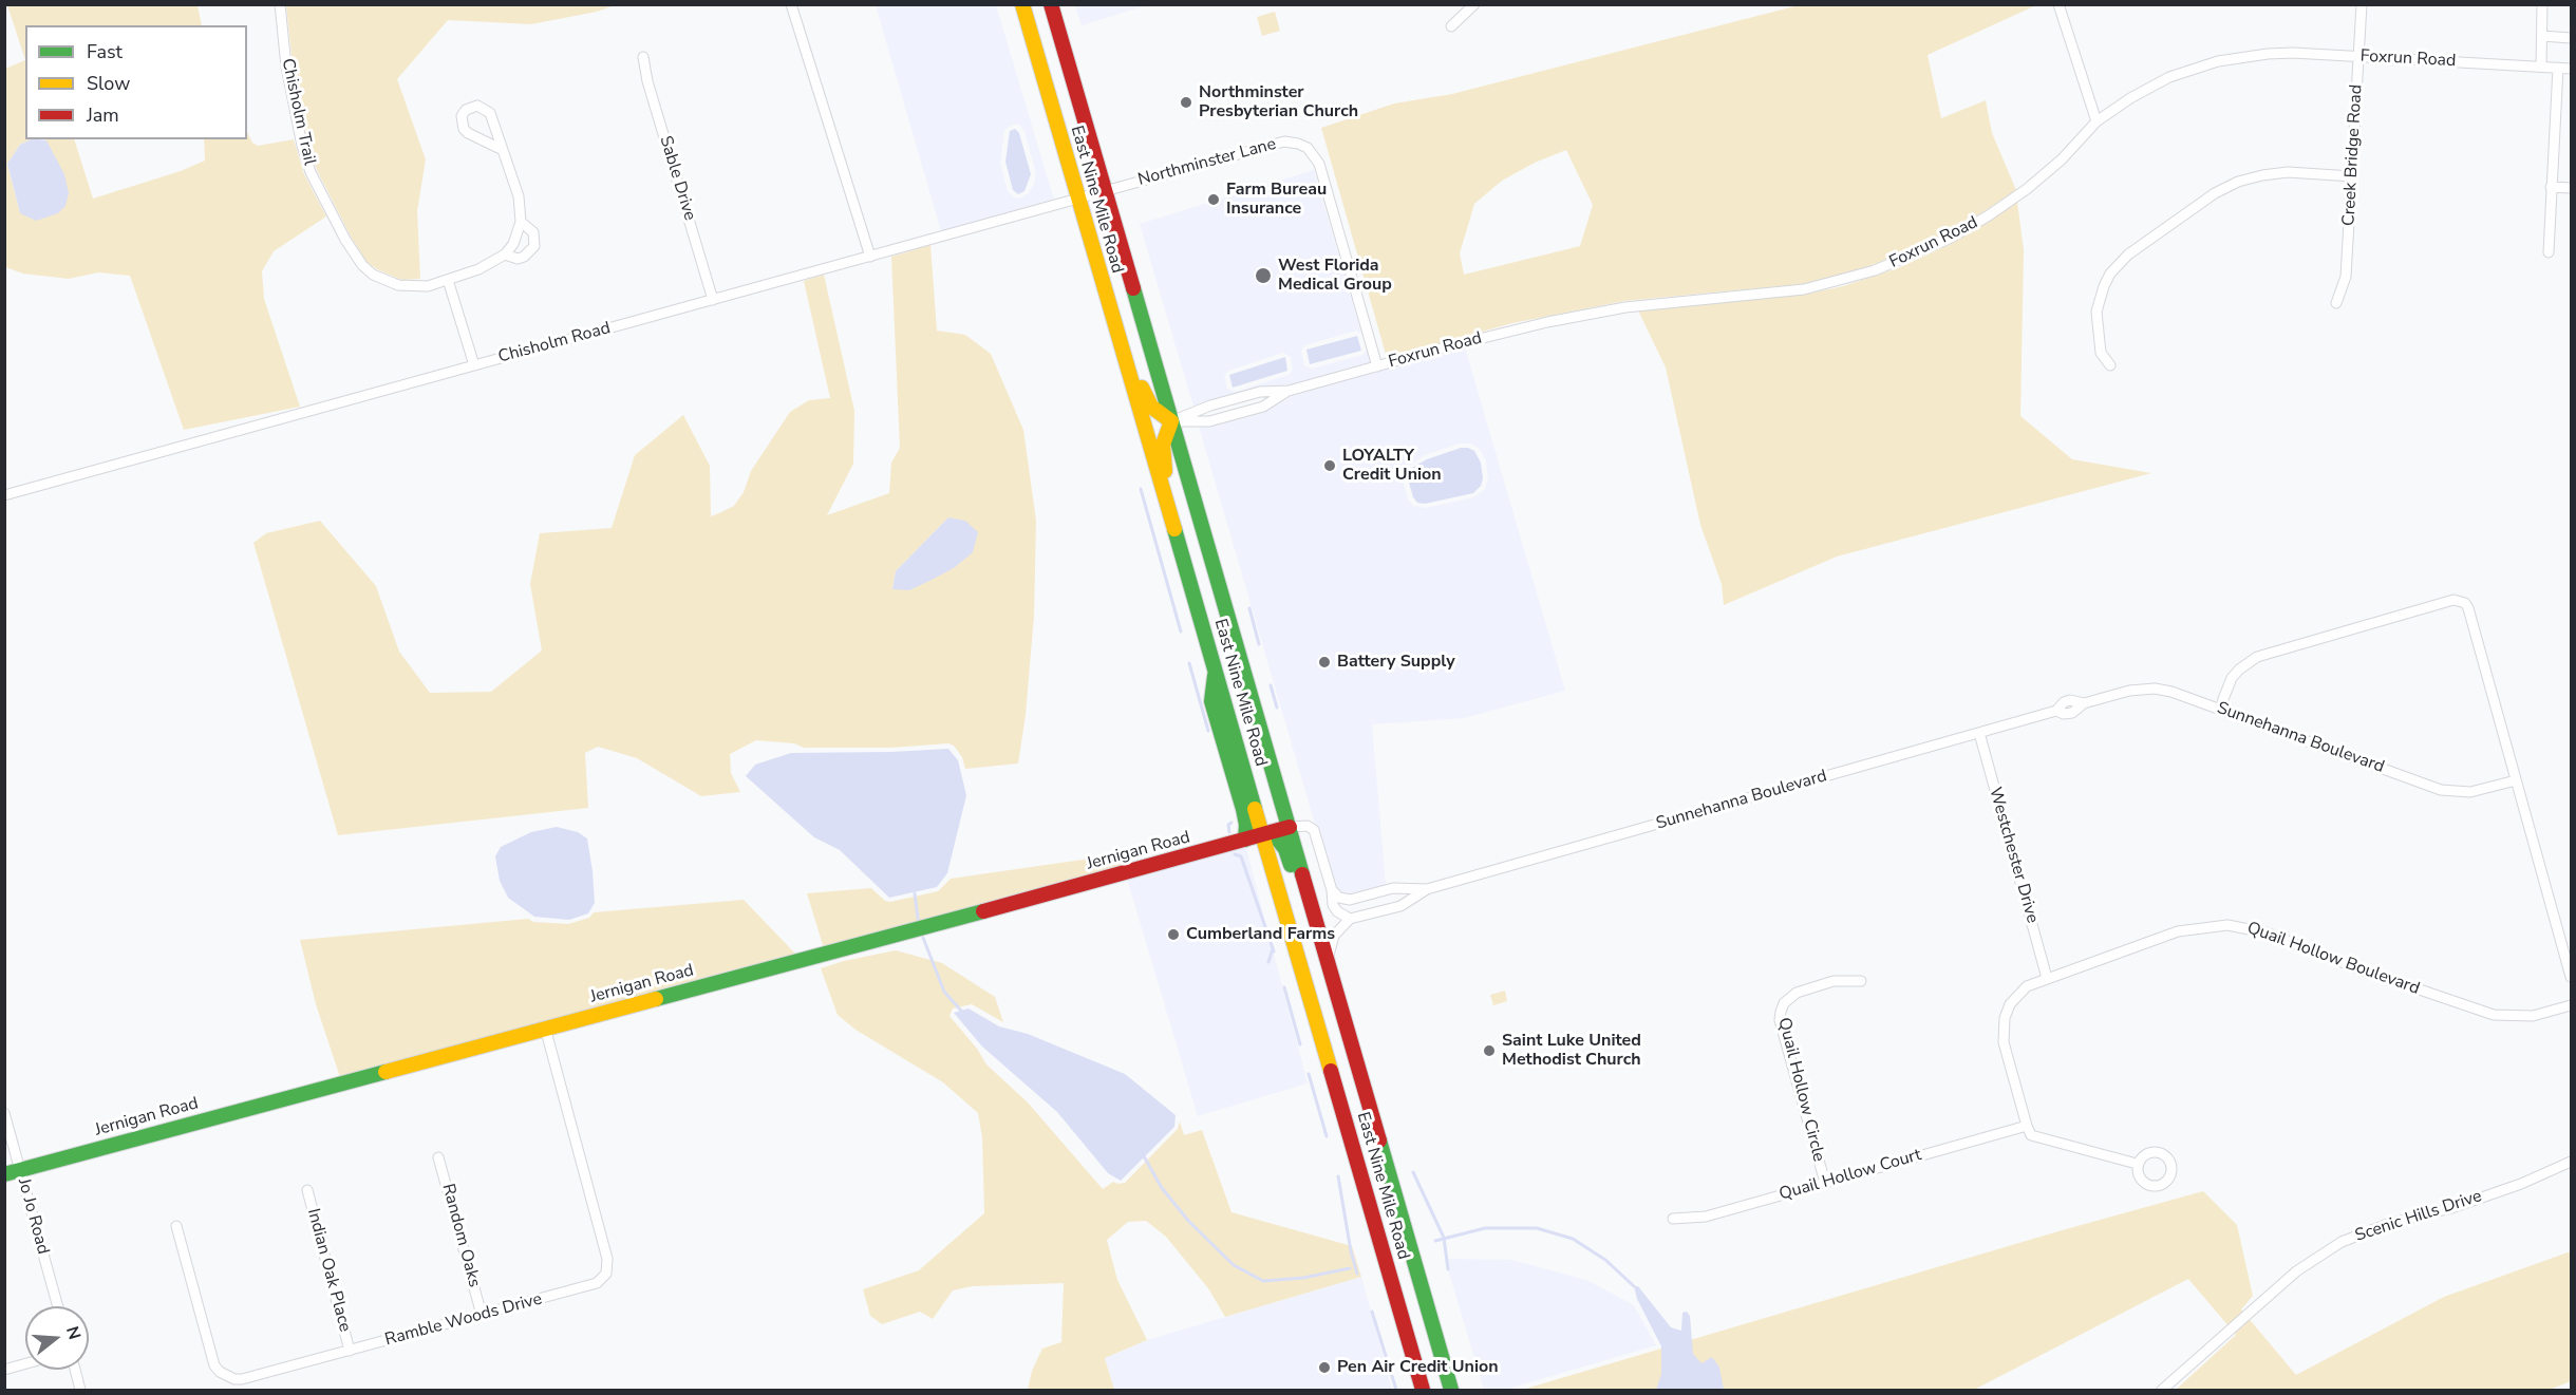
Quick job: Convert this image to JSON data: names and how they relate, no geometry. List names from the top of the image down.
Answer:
{
  "streets": {
    "main road": ["East Nine Mile Road", "Jernigan Road"],
    "street": [
      "Foxrun Road",
      "Chisholm Trail",
      "Creek Bridge Road",
      "Northminster Lane",
      "Sable Drive",
      "Chisholm Road",
      "Sunnehanna Boulevard",
      "Westchester Drive",
      "Quail Hollow Boulevard",
      "Quail Hollow Circle",
      "Quail Hollow Court",
      "Jo Jo Road",
      "Scenic Hills Drive",
      "Random Oaks",
      "Indian Oak Place",
      "Ramble Woods Drive"
    ]
  },
  "crossings": [
    ["Foxrun Road", "Creek Bridge Road"],
    ["Foxrun Road", "Northminster Lane"],
    ["Foxrun Road", "East Nine Mile Road"],
    ["Northminster Lane", "East Nine Mile Road"],
    ["Northminster Lane", "Chisholm Road"],
    ["Sable Drive", "Chisholm Road"],
    ["East Nine Mile Road", "Chisholm Road"],
    ["East Nine Mile Road", "Jernigan Road"],
    ["Sunnehanna Boulevard", "Westchester Drive"],
    ["Jernigan Road", "Jo Jo Road"],
    ["Jernigan Road", "Ramble Woods Drive"],
    ["Westchester Drive", "Quail Hollow Boulevard"],
    ["Quail Hollow Boulevard", "Quail Hollow Court"],
    ["Quail Hollow Circle", "Quail Hollow Court"],
    ["Random Oaks", "Ramble Woods Drive"],
    ["Indian Oak Place", "Ramble Woods Drive"]
  ],
  "places": [
    "Northminster Presbyterian Church",
    "Farm Bureau Insurance",
    "West Florida Medical Group",
    "LOYALTY Credit Union",
    "Battery Supply",
    "Cumberland Farms",
    "Saint Luke United Methodist Church",
    "Pen Air Credit Union"
  ],
  "legend": ["Fast", "Slow", "Jam"],
  "north": "right"
}
